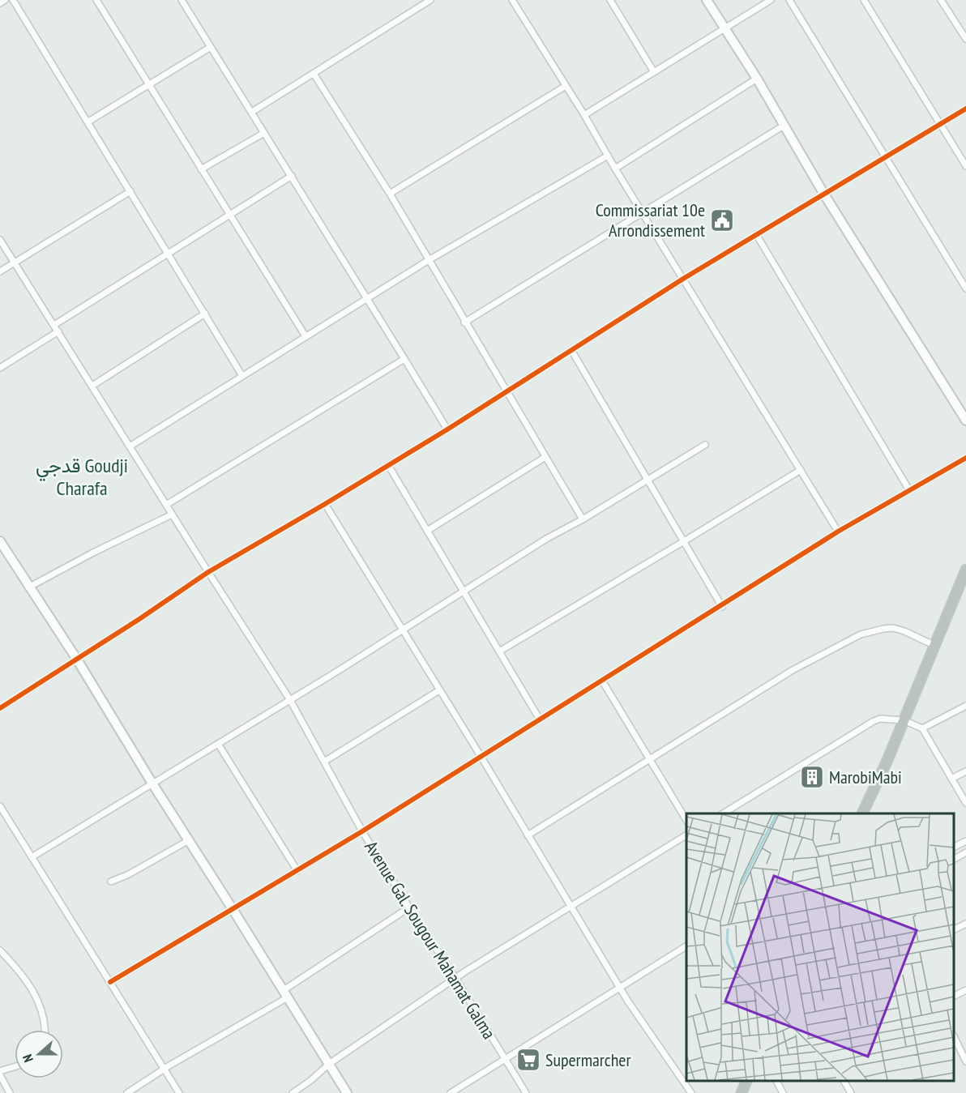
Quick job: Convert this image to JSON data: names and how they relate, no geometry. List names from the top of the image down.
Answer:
{
  "streets": {
    "street": ["Avenue Gal. Sougour Mahamat Galma"]
  },
  "districts": ["قدجي Goudji Charafa"],
  "places": {
    "public building": ["Commissariat 10e Arrondissement"],
    "building": ["MarobiMabi"],
    "supermarket": ["Supermarcher"]
  },
  "north": "left"
}
